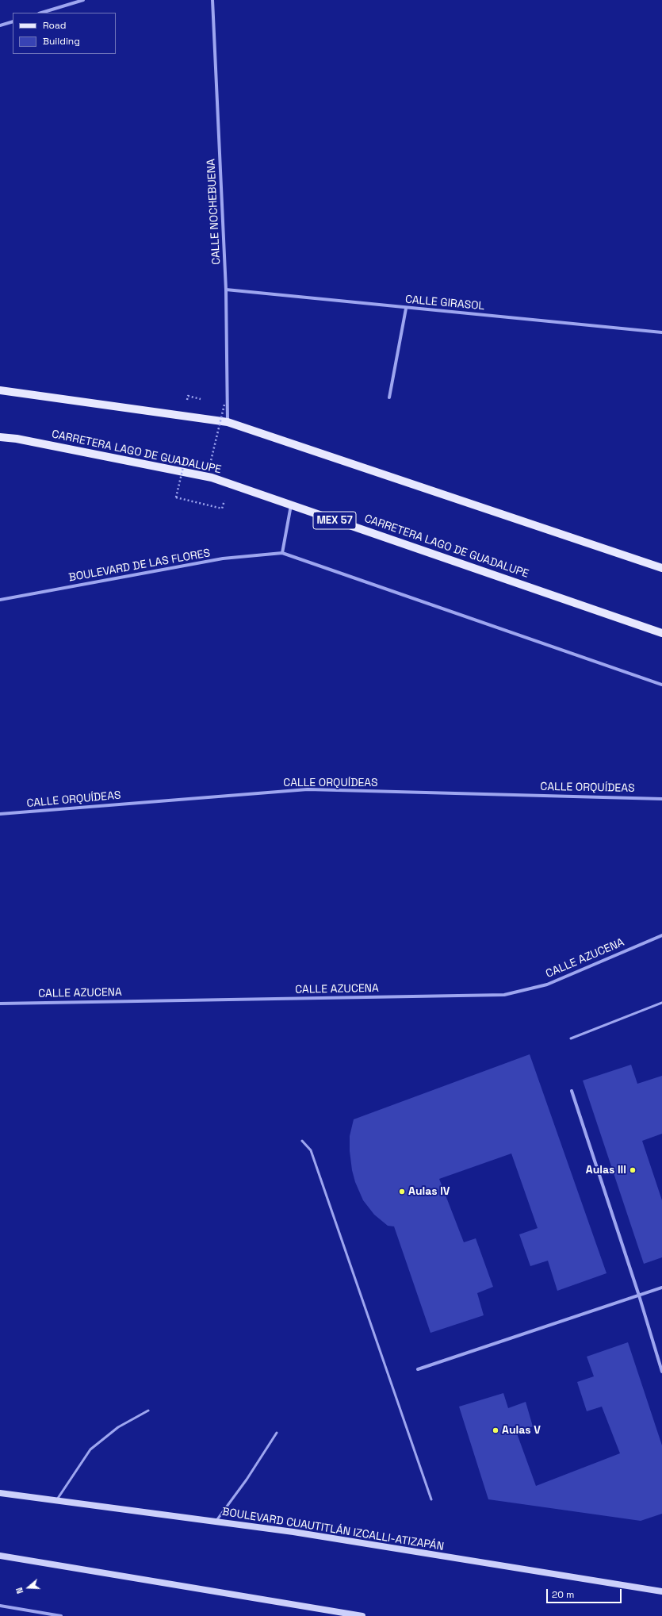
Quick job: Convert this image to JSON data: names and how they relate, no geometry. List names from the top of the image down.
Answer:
{
  "streets": {
    "main road": ["CARRETERA LAGO DE GUADALUPE", "MEX 57", "BOULEVARD CUAUTITLÁN IZCALLI-ATIZAPÁN"],
    "street": [
      "CALLE NOCHEBUENA",
      "CALLE GIRASOL",
      "BOULEVARD DE LAS FLORES",
      "CALLE ORQUÍDEAS",
      "CALLE AZUCENA"
    ]
  },
  "crossings": [
    ["CALLE NOCHEBUENA", "CALLE GIRASOL"]
  ],
  "places": ["Aulas III", "Aulas IV", "Aulas V"],
  "legend": ["Road", "Building"],
  "scale_bar": "20 m",
  "north": "left"
}
